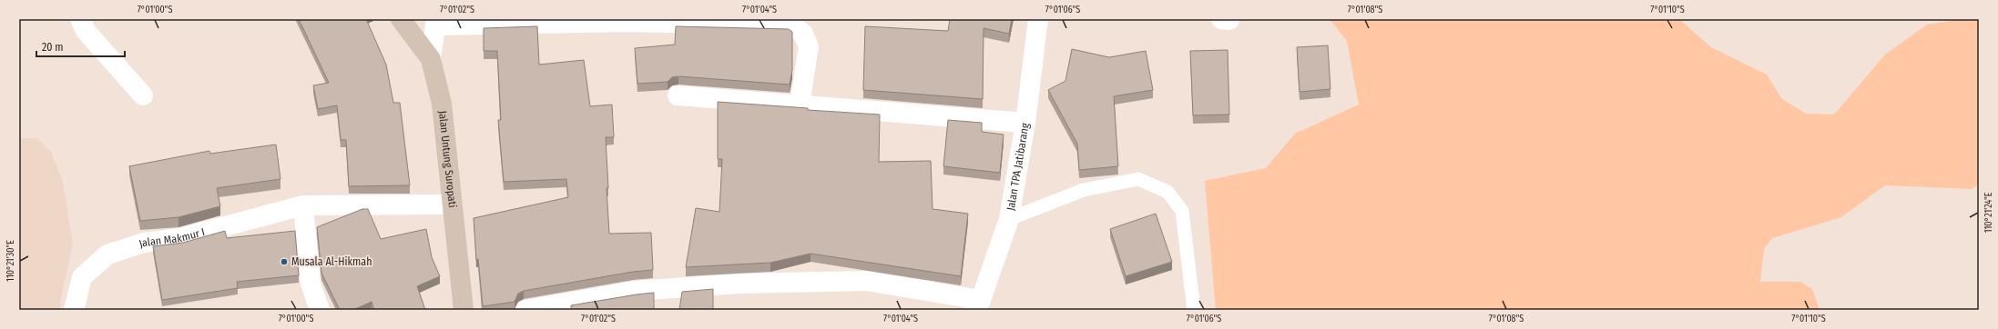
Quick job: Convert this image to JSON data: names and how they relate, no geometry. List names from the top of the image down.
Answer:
{
  "streets": {
    "main road": ["Jalan Untung Suropati"],
    "street": ["Jalan TPA Jatibarang", "Jalan Makmur I"]
  },
  "crossings": [
    ["Jalan Untung Suropati", "Jalan Makmur I"]
  ],
  "places": ["Musala Al-Hikmah"],
  "scale_bar": "20 m",
  "coordinates": [
    "7°01'00\"S",
    "7°01'02\"S",
    "7°01'04\"S",
    "7°01'06\"S",
    "7°01'08\"S",
    "7°01'10\"S",
    "110°21'24\"E",
    "110°21'30\"E"
  ]
}
